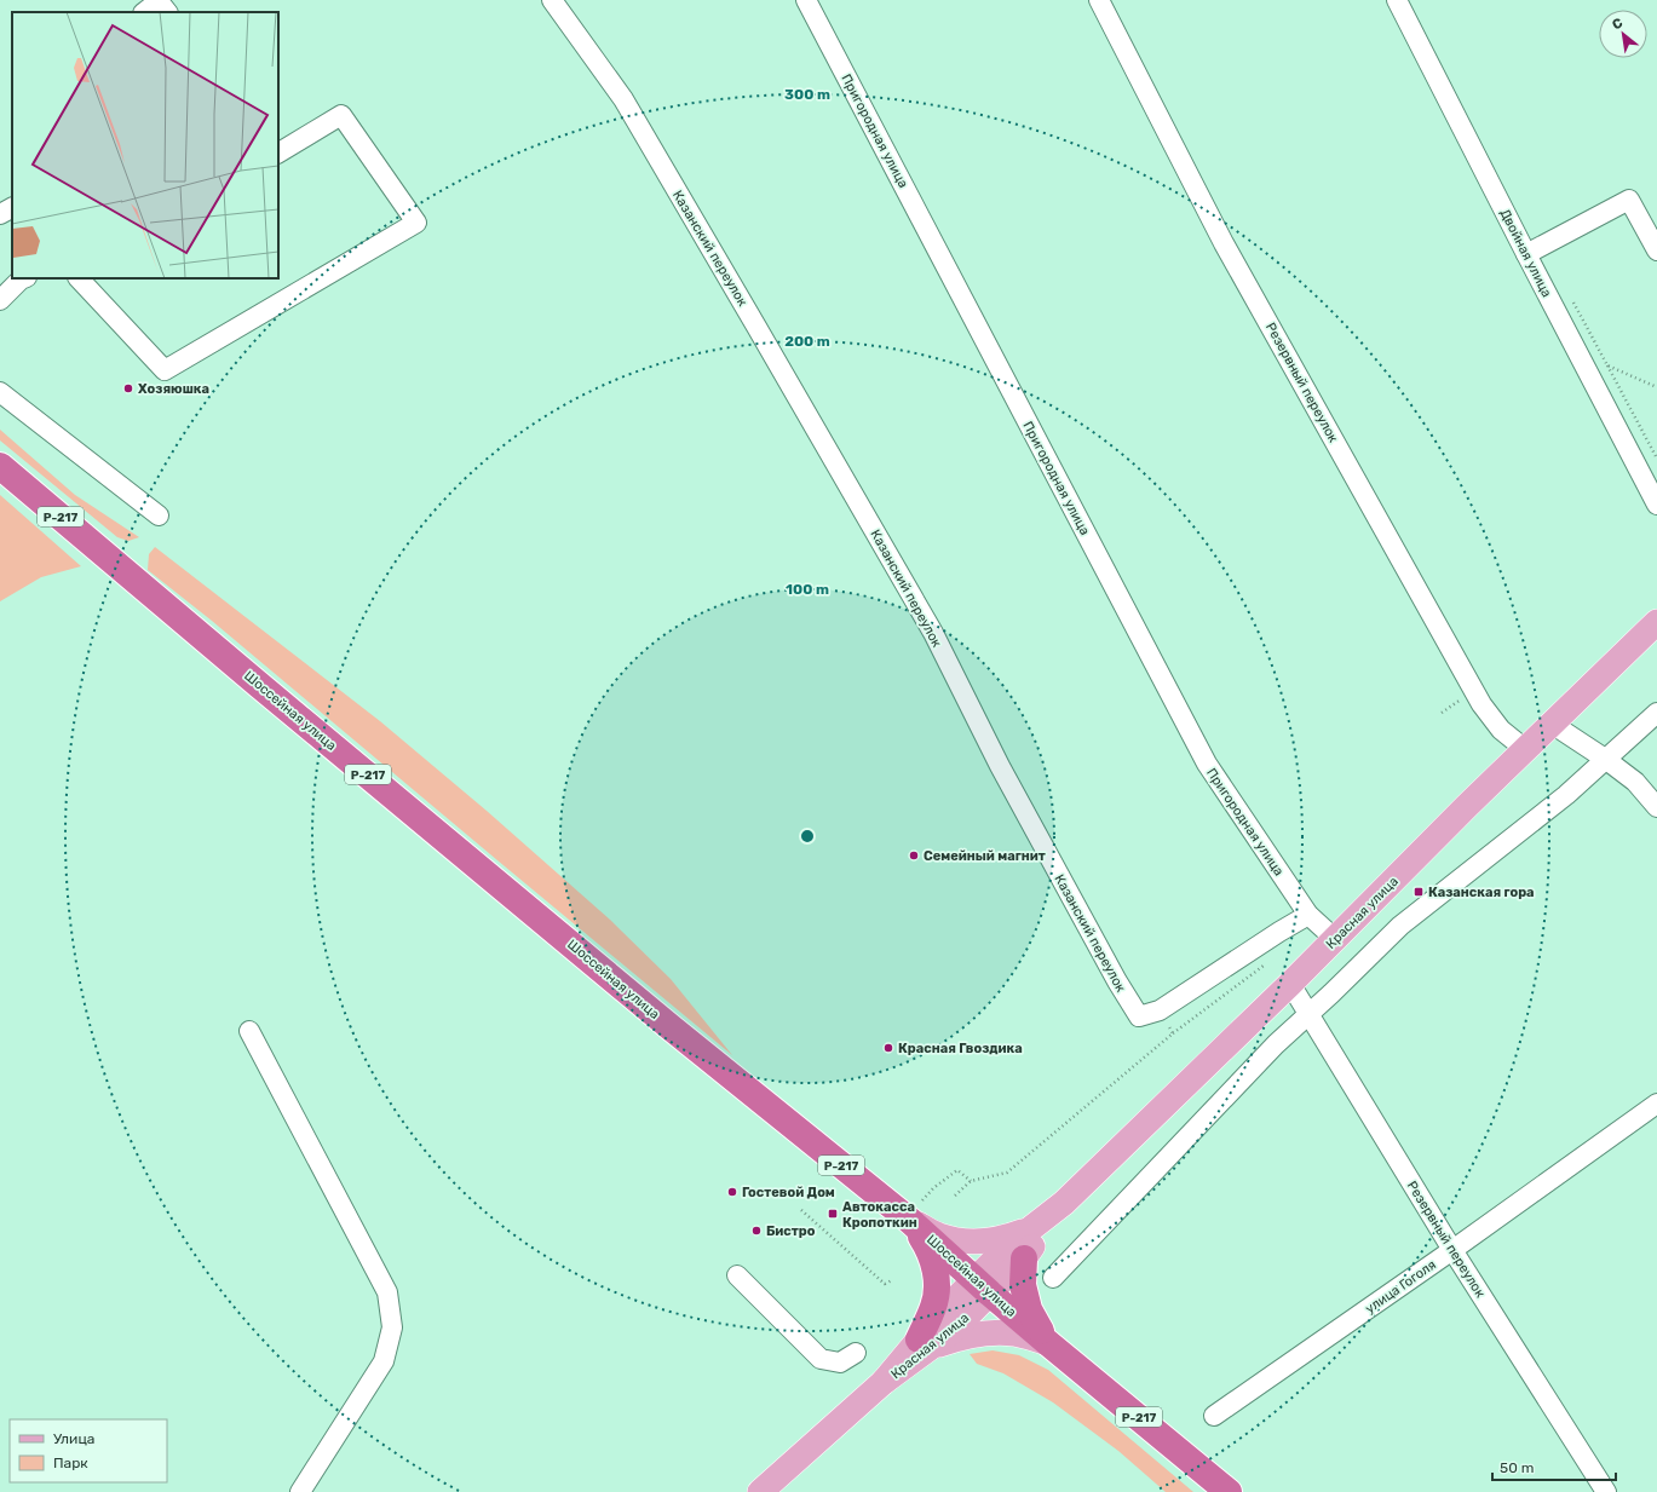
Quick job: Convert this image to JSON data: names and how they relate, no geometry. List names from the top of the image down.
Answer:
{
  "streets": {
    "highway": ["Р-217", "Шоссейная улица"],
    "main road": ["Красная улица"],
    "street": [
      "Пригородная улица",
      "Казанский переулок",
      "Двойная улица",
      "Резервный переулок",
      "улица Гоголя"
    ]
  },
  "crossings": [
    ["Пригородная улица", "Казанский переулок"],
    ["Пригородная улица", "Красная улица"],
    ["Резервный переулок", "Красная улица"],
    ["Резервный переулок", "улица Гоголя"],
    ["Шоссейная улица", "Красная улица"]
  ],
  "places": {
    "other": [
      "Хозяюшка",
      "Семейный магнит",
      "Красная Гвоздика",
      "Гостевой Дом",
      "Бистро"
    ],
    "transit": ["Казанская гора", "Автокасса Кропоткин"]
  },
  "legend": ["Улица", "Парк"],
  "scale_bar": "50 m",
  "north": "top left",
  "rings": ["300 m", "200 m", "100 m"]
}
